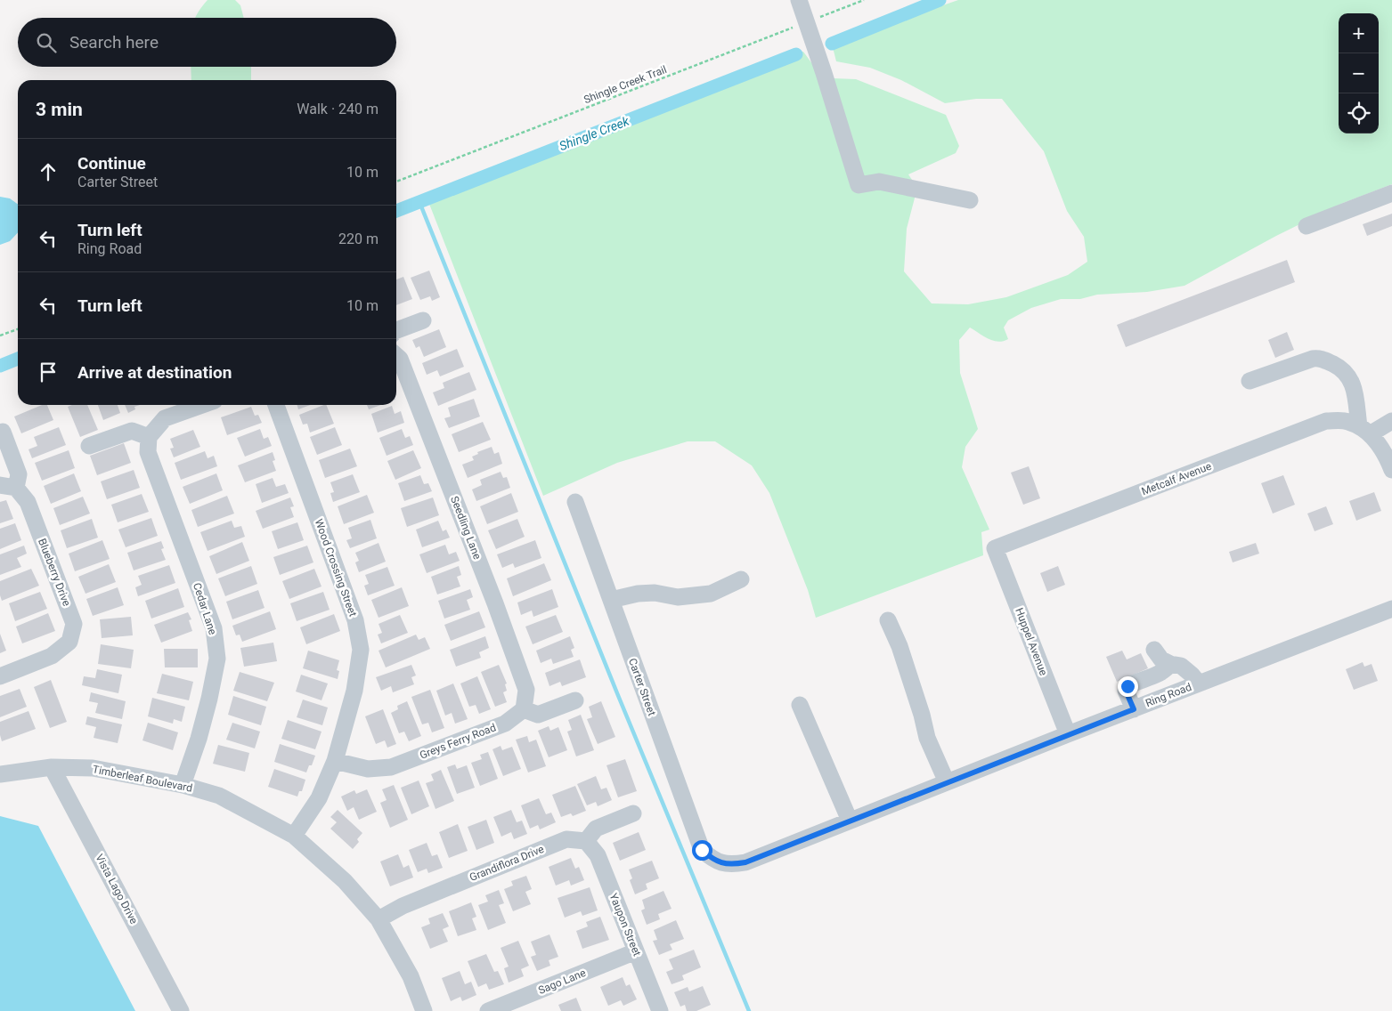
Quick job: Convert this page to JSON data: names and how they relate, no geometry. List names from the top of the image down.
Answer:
{
  "streets": {
    "street": [
      "Metcalf Avenue",
      "Seedling Lane",
      "Wood Crossing Street",
      "Blueberry Drive",
      "Cedar Lane",
      "Huppel Avenue",
      "Carter Street",
      "Ring Road",
      "Greys Ferry Road",
      "Timberleaf Boulevard",
      "Grandiflora Drive",
      "Vista Lago Drive",
      "Yaupon Street",
      "Sago Lane"
    ],
    "path": ["Shingle Creek Trail"]
  },
  "crossings": [
    ["Metcalf Avenue", "Huppel Avenue"],
    ["Seedling Lane", "Greys Ferry Road"],
    ["Wood Crossing Street", "Greys Ferry Road"],
    ["Wood Crossing Street", "Timberleaf Boulevard"],
    ["Cedar Lane", "Timberleaf Boulevard"],
    ["Huppel Avenue", "Ring Road"],
    ["Carter Street", "Ring Road"],
    ["Timberleaf Boulevard", "Grandiflora Drive"],
    ["Timberleaf Boulevard", "Vista Lago Drive"],
    ["Grandiflora Drive", "Yaupon Street"],
    ["Yaupon Street", "Sago Lane"]
  ],
  "water": ["Shingle Creek"],
  "page": {
    "map_buttons": ["+", "−"],
    "search": "Search here",
    "heading": ["3 min", "Walk · 240 m"],
    "list": [
      ["Continue", "Carter Street", "10 m"],
      ["Turn left", "Ring Road", "220 m"],
      ["Turn left", "10 m"],
      "Arrive at destination"
    ]
  }
}
